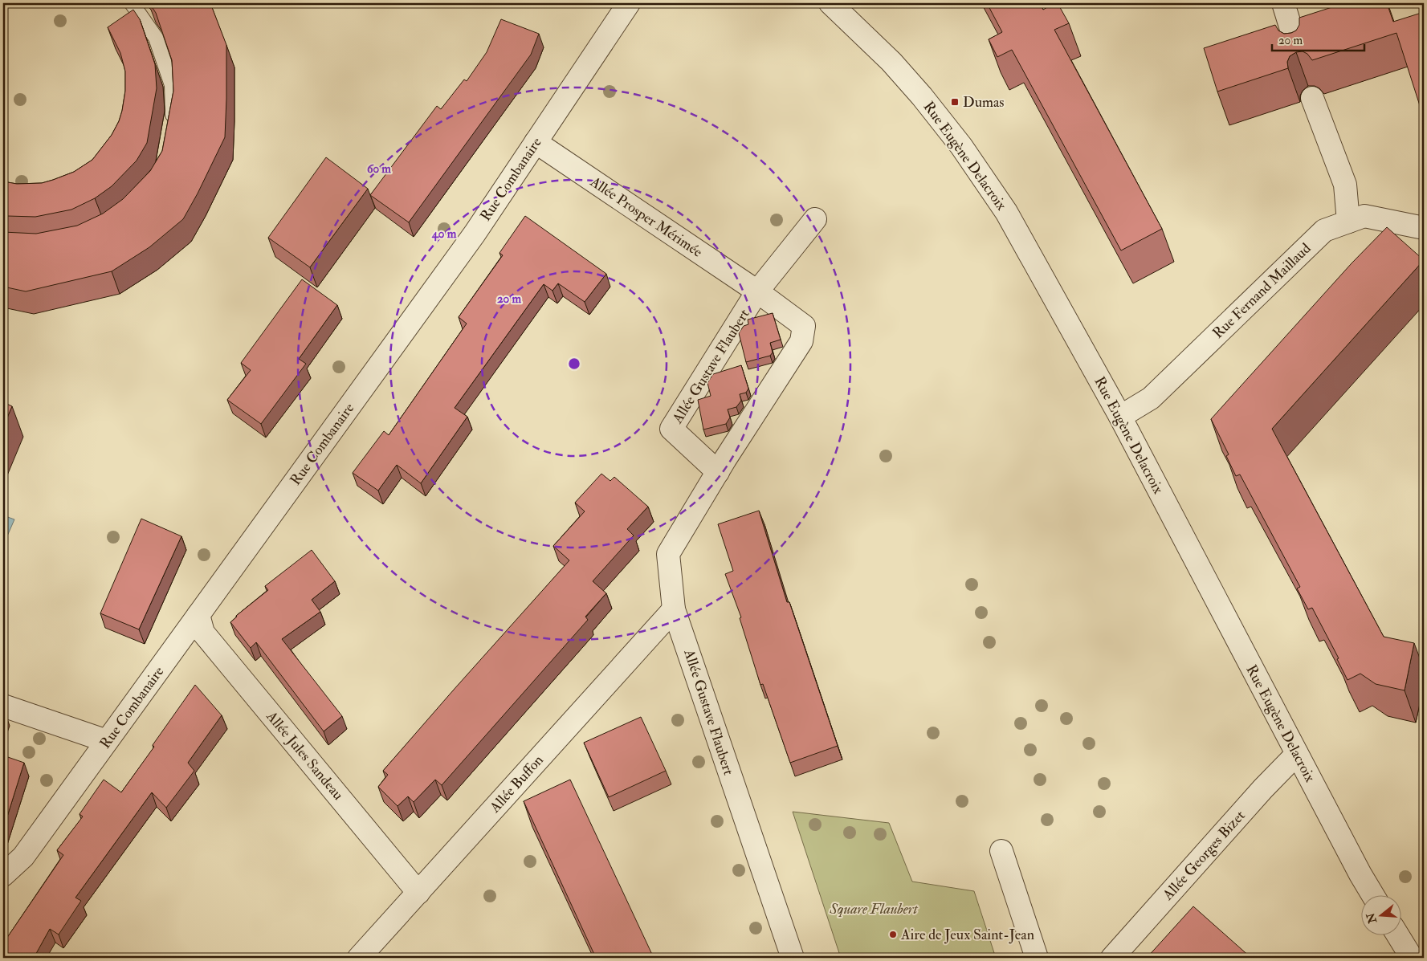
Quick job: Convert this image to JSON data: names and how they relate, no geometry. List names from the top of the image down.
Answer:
{
  "streets": {
    "street": [
      "Rue Eugène Delacroix",
      "Rue Combanaire",
      "Allée Prosper Mérimée",
      "Rue Fernand Maillaud",
      "Allée Gustave Flaubert",
      "Allée Jules Sandeau",
      "Allée Buffon",
      "Allée Georges Bizet"
    ]
  },
  "crossings": [
    ["Rue Eugène Delacroix", "Rue Fernand Maillaud"],
    ["Rue Eugène Delacroix", "Allée Georges Bizet"],
    ["Rue Combanaire", "Allée Prosper Mérimée"],
    ["Rue Combanaire", "Allée Jules Sandeau"],
    ["Allée Prosper Mérimée", "Allée Gustave Flaubert"],
    ["Allée Gustave Flaubert", "Allée Buffon"],
    ["Allée Jules Sandeau", "Allée Buffon"]
  ],
  "parks": ["Square Flaubert"],
  "places": {
    "transit": ["Dumas"],
    "other": ["Aire de Jeux Saint-Jean"]
  },
  "scale_bar": "20 m",
  "north": "left",
  "rings": ["60 m", "40 m", "20 m"]
}
